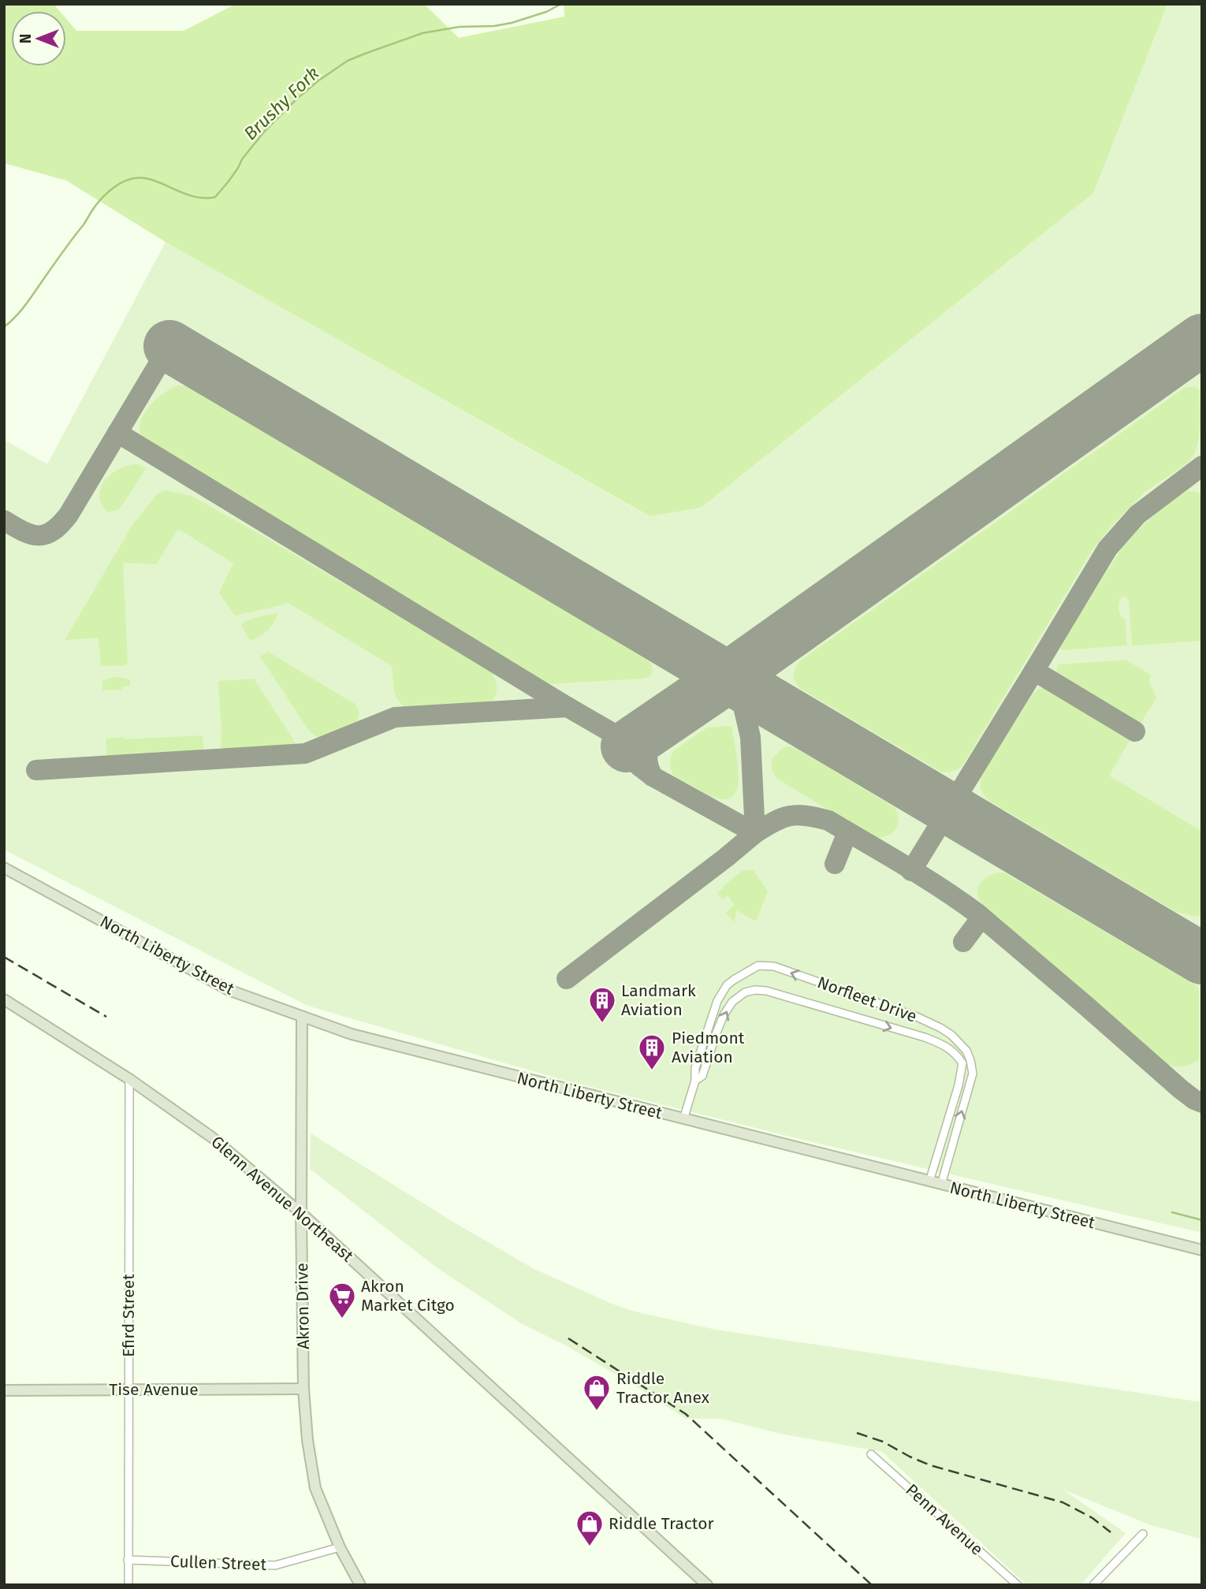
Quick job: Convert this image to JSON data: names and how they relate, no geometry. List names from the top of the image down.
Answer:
{
  "streets": {
    "main road": [
      "North Liberty Street",
      "Glenn Avenue Northeast",
      "Akron Drive",
      "Tise Avenue"
    ],
    "street": [
      "Norfleet Drive",
      "Efird Street",
      "Penn Avenue",
      "Cullen Street"
    ]
  },
  "crossings": [
    ["North Liberty Street", "Norfleet Drive"],
    ["North Liberty Street", "Akron Drive"],
    ["Glenn Avenue Northeast", "Akron Drive"],
    ["Glenn Avenue Northeast", "Efird Street"],
    ["Akron Drive", "Tise Avenue"],
    ["Akron Drive", "Cullen Street"],
    ["Efird Street", "Tise Avenue"],
    ["Efird Street", "Cullen Street"]
  ],
  "water": ["Brushy Fork"],
  "places": {
    "building": ["Landmark Aviation", "Piedmont Aviation"],
    "supermarket": ["Akron Market Citgo"],
    "shop": ["Riddle Tractor Anex", "Riddle Tractor"]
  },
  "north": "left"
}
